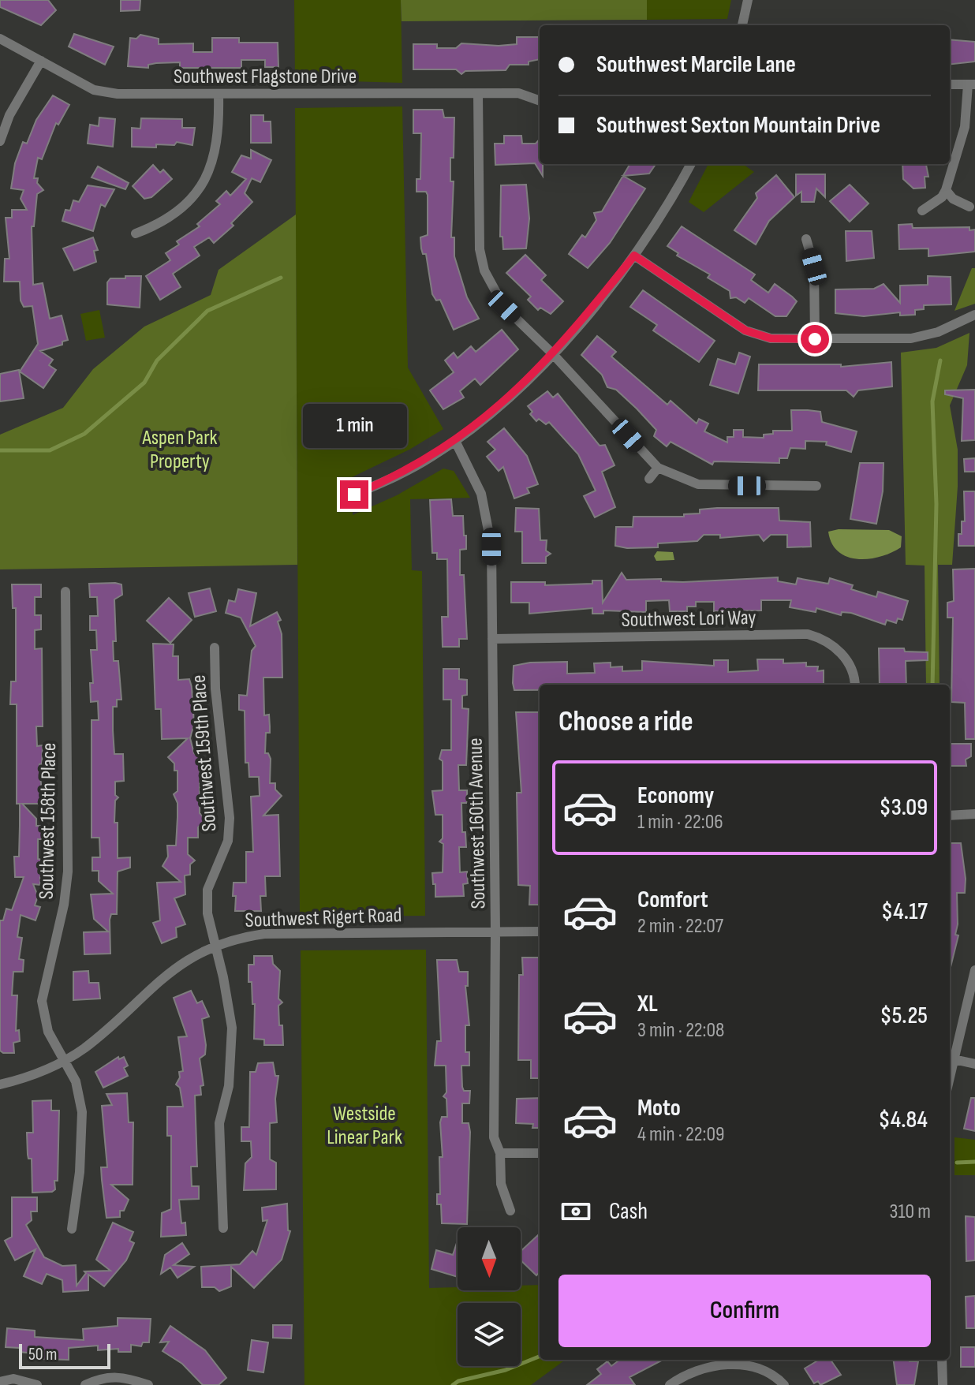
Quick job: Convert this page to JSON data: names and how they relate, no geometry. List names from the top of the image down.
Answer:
{
  "streets": {
    "street": [
      "Southwest Flagstone Drive",
      "Southwest Lori Way",
      "Southwest 159th Place",
      "Southwest 158th Place",
      "Southwest 160th Avenue",
      "Southwest Rigert Road"
    ]
  },
  "crossings": [
    ["Southwest Lori Way", "Southwest 160th Avenue"],
    ["Southwest 159th Place", "Southwest Rigert Road"],
    ["Southwest 158th Place", "Southwest Rigert Road"],
    ["Southwest 160th Avenue", "Southwest Rigert Road"]
  ],
  "parks": ["Aspen Park Property", "Westside Linear Park"],
  "scale_bar": "50 m",
  "north": "bottom",
  "page": {
    "banner": ["Southwest Marcile Lane", "Southwest Sexton Mountain Drive"],
    "bubble": "1 min",
    "heading": "Choose a ride",
    "list": [
      {
        "name": "Economy",
        "note": "1 min · 22:06",
        "value": "$3.09"
      },
      {
        "name": "Comfort",
        "note": "2 min · 22:07",
        "value": "$4.17"
      },
      {
        "name": "XL",
        "note": "3 min · 22:08",
        "value": "$5.25"
      },
      {
        "name": "Moto",
        "note": "4 min · 22:09",
        "value": "$4.84"
      }
    ],
    "pay": ["Cash", "310 m"],
    "buttons": "Confirm",
    "scale": "50 m"
  }
}
